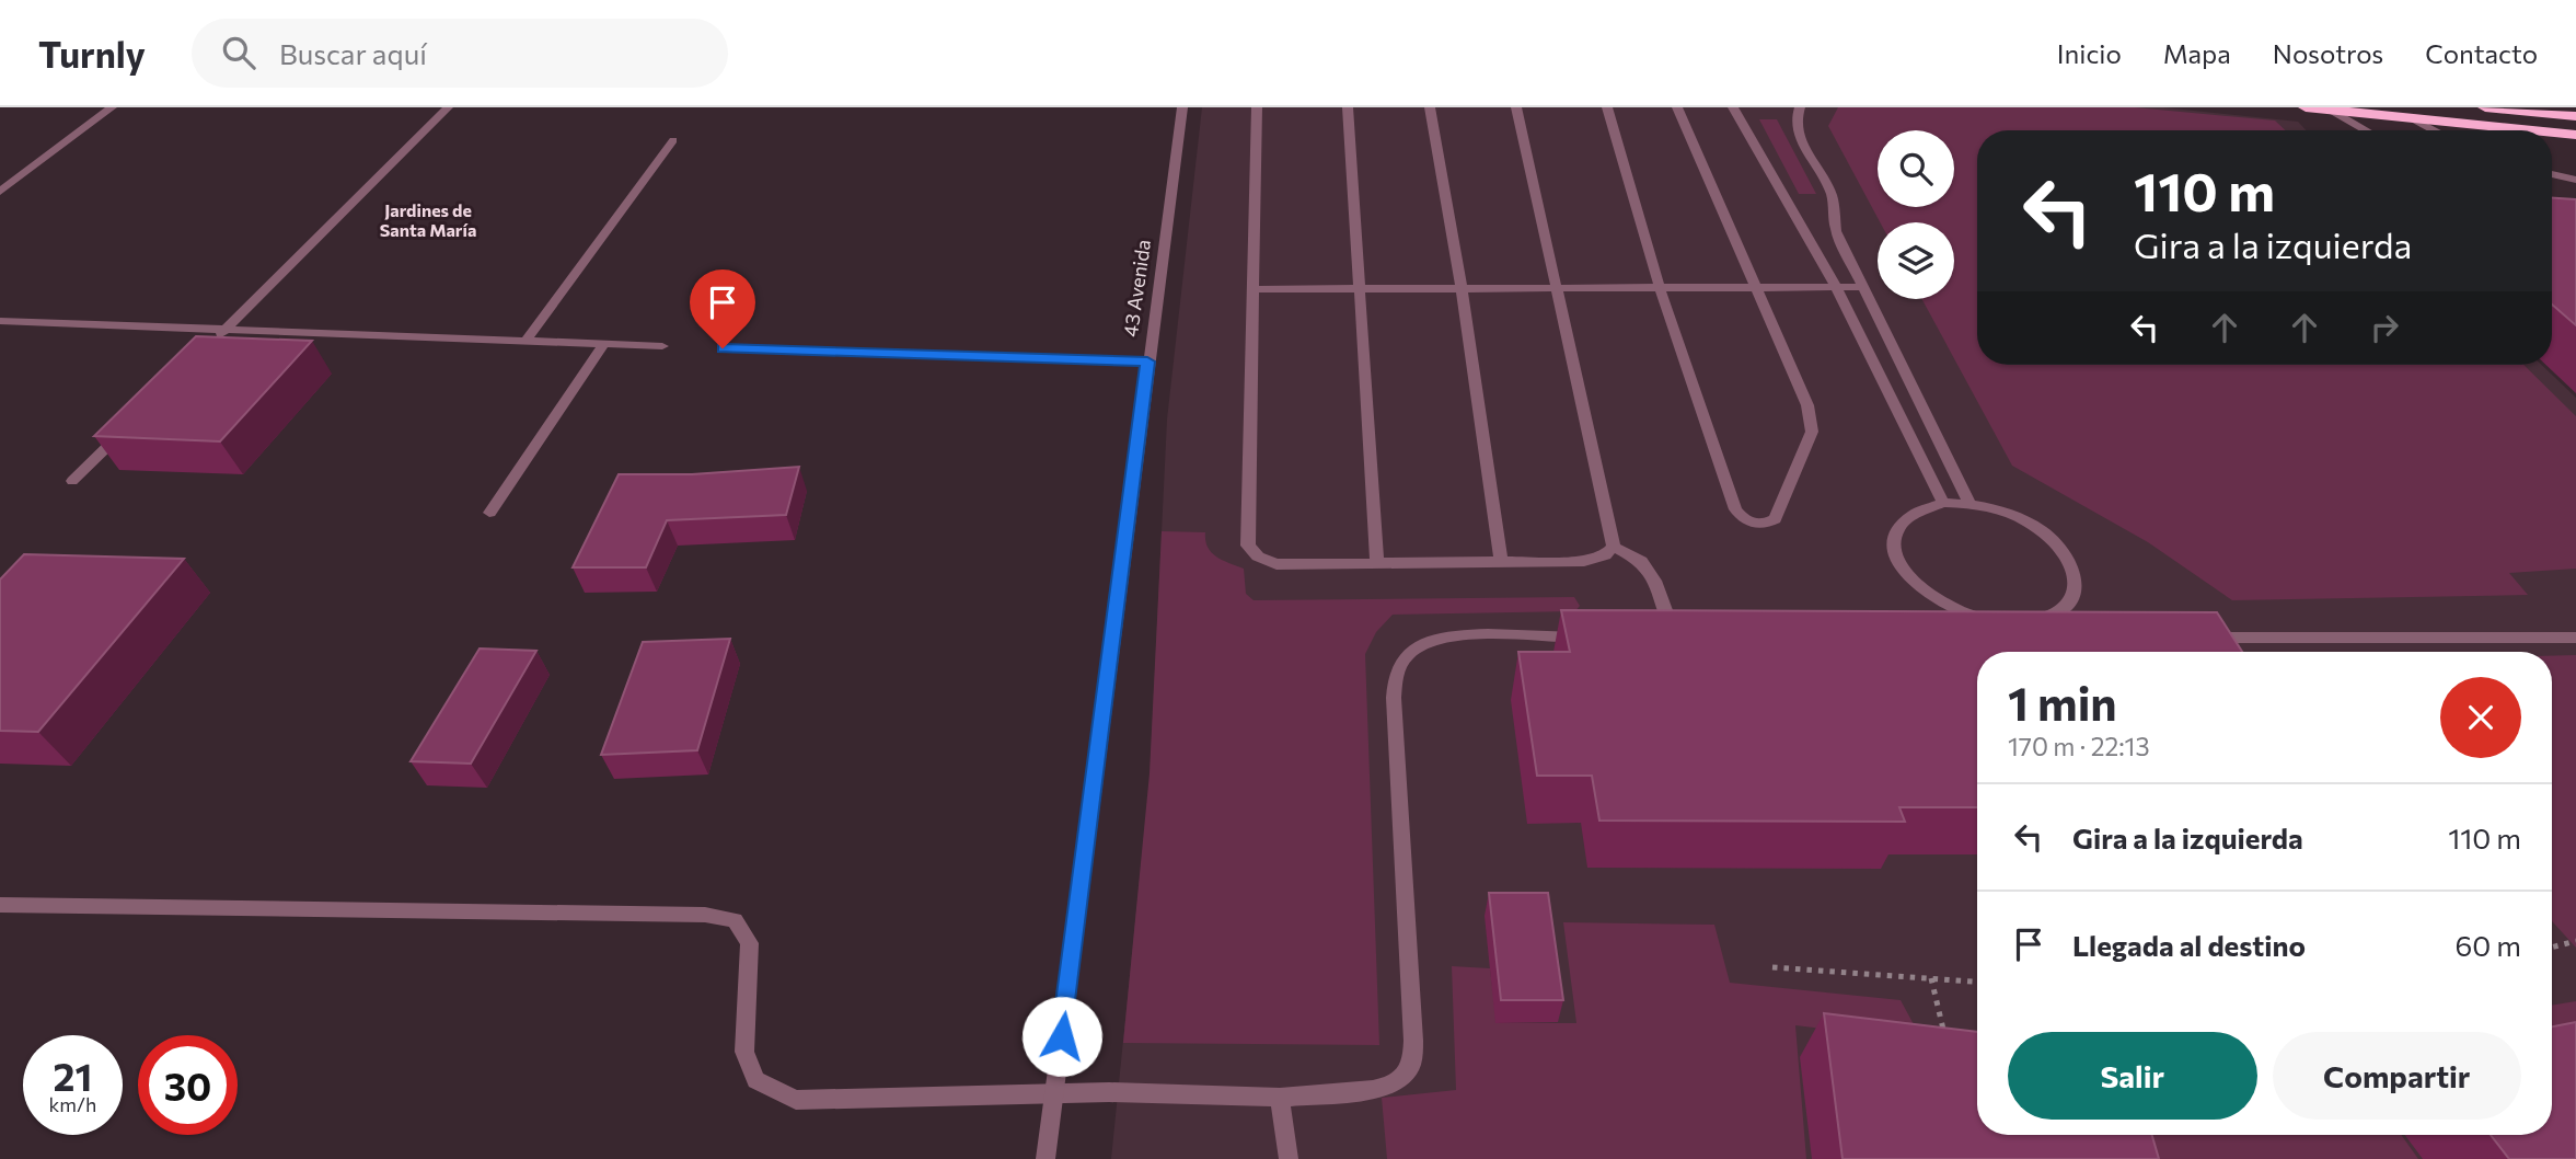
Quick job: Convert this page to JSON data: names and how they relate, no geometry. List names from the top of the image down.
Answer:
{
  "streets": {
    "street": ["43 Avenida"]
  },
  "districts": ["Jardines de Santa María"],
  "page": {
    "header": "Turnly",
    "search": "Buscar aquí",
    "nav": [
      "Inicio",
      "Mapa",
      "Nosotros",
      "Contacto"
    ],
    "turn": ["110 m", "Gira a la izquierda"],
    "heading": ["1 min", "170 m · 22:13"],
    "list": [
      {
        "name": "Gira a la izquierda",
        "value": "110 m"
      },
      {
        "name": "Llegada al destino",
        "value": "60 m"
      }
    ],
    "buttons": ["Salir", "Compartir"],
    "speed": "21 km/h",
    "limit": "30"
  }
}
